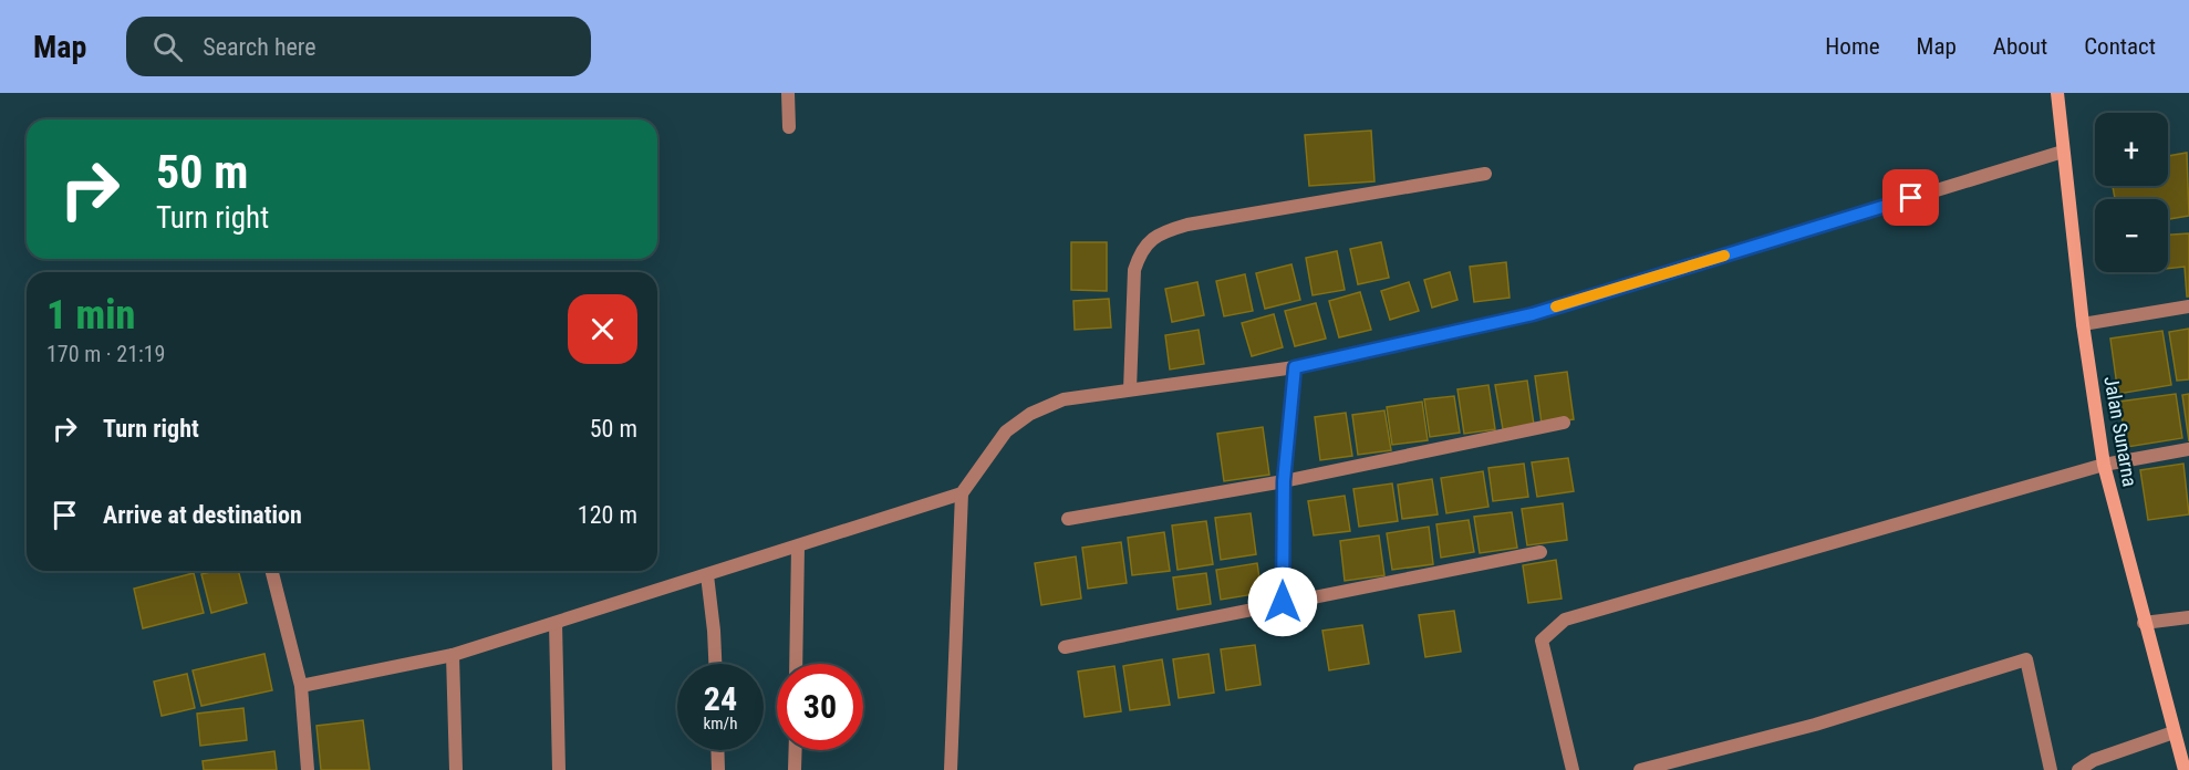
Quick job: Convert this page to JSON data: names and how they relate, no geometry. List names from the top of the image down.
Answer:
{
  "streets": {
    "street": ["Jalan Sunarna"]
  },
  "page": {
    "header": "Map",
    "search": "Search here",
    "nav": [
      "Home",
      "Map",
      "About",
      "Contact"
    ],
    "map_buttons": ["+", "−"],
    "turn": ["50 m", "Turn right"],
    "heading": ["1 min", "170 m · 21:19"],
    "list": [
      {
        "name": "Turn right",
        "value": "50 m"
      },
      {
        "name": "Arrive at destination",
        "value": "120 m"
      }
    ],
    "speed": "24 km/h",
    "limit": "30"
  }
}
